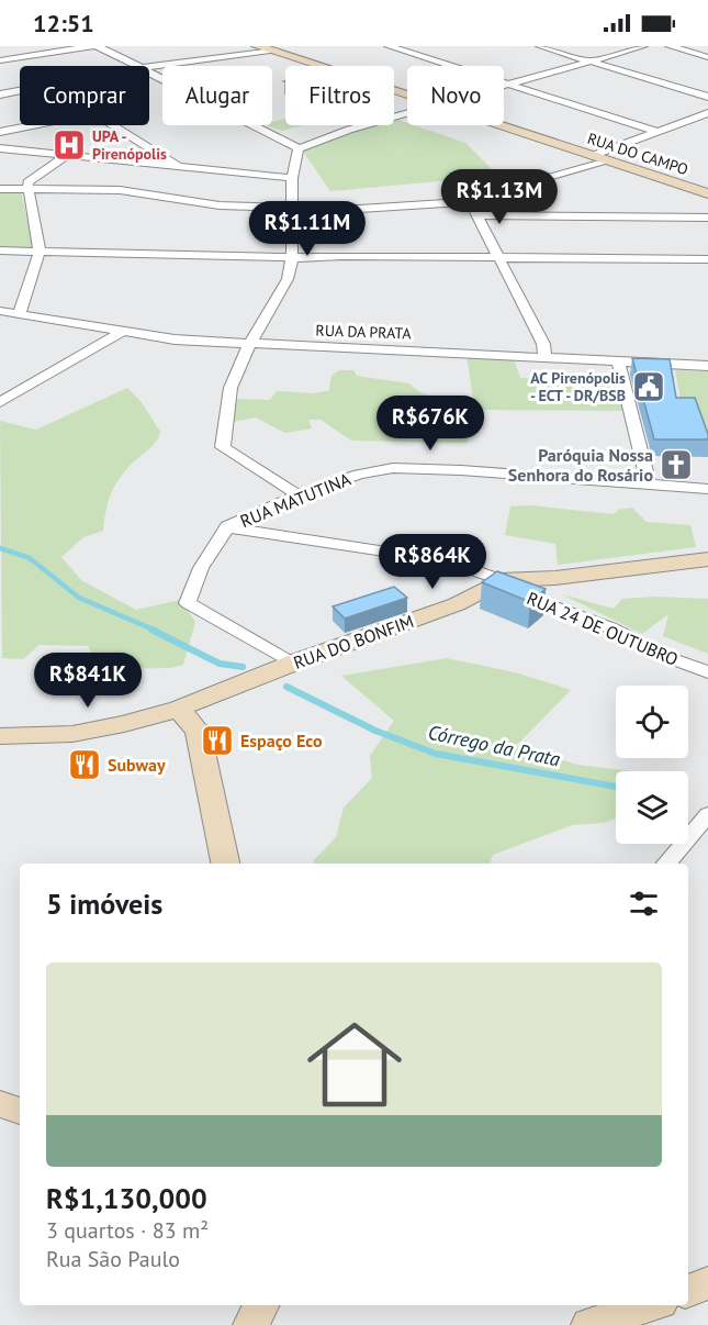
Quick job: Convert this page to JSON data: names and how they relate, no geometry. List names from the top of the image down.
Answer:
{
  "streets": {
    "street": [
      "RUA DO CAMPO",
      "RUA DA PRATA",
      "RUA MATUTINA",
      "RUA 24 DE OUTUBRO",
      "RUA DO BONFIM"
    ]
  },
  "crossings": [
    ["RUA MATUTINA", "RUA 24 DE OUTUBRO"],
    ["RUA MATUTINA", "RUA DO BONFIM"],
    ["RUA 24 DE OUTUBRO", "RUA DO BONFIM"]
  ],
  "water": ["Córrego da Prata"],
  "places": {
    "hospital": ["UPA - Pirenópolis"],
    "public building": ["AC Pirenópolis - ECT - DR/BSB"],
    "church": ["Paróquia Nossa Senhora do Rosário"],
    "restaurant": ["Espaço Eco", "Subway"]
  },
  "page": {
    "status": "12:51",
    "chip": [
      "Comprar",
      "Alugar",
      "Filtros",
      "Novo"
    ],
    "price": [
      "R$1.13M",
      "R$1.11M",
      "R$676K",
      "R$864K",
      "R$841K"
    ],
    "heading": "5 imóveis",
    "list": [
      {
        "name": "R$1,130,000",
        "note": "3 quartos · 83 m² · Rua São Paulo"
      }
    ]
  }
}
